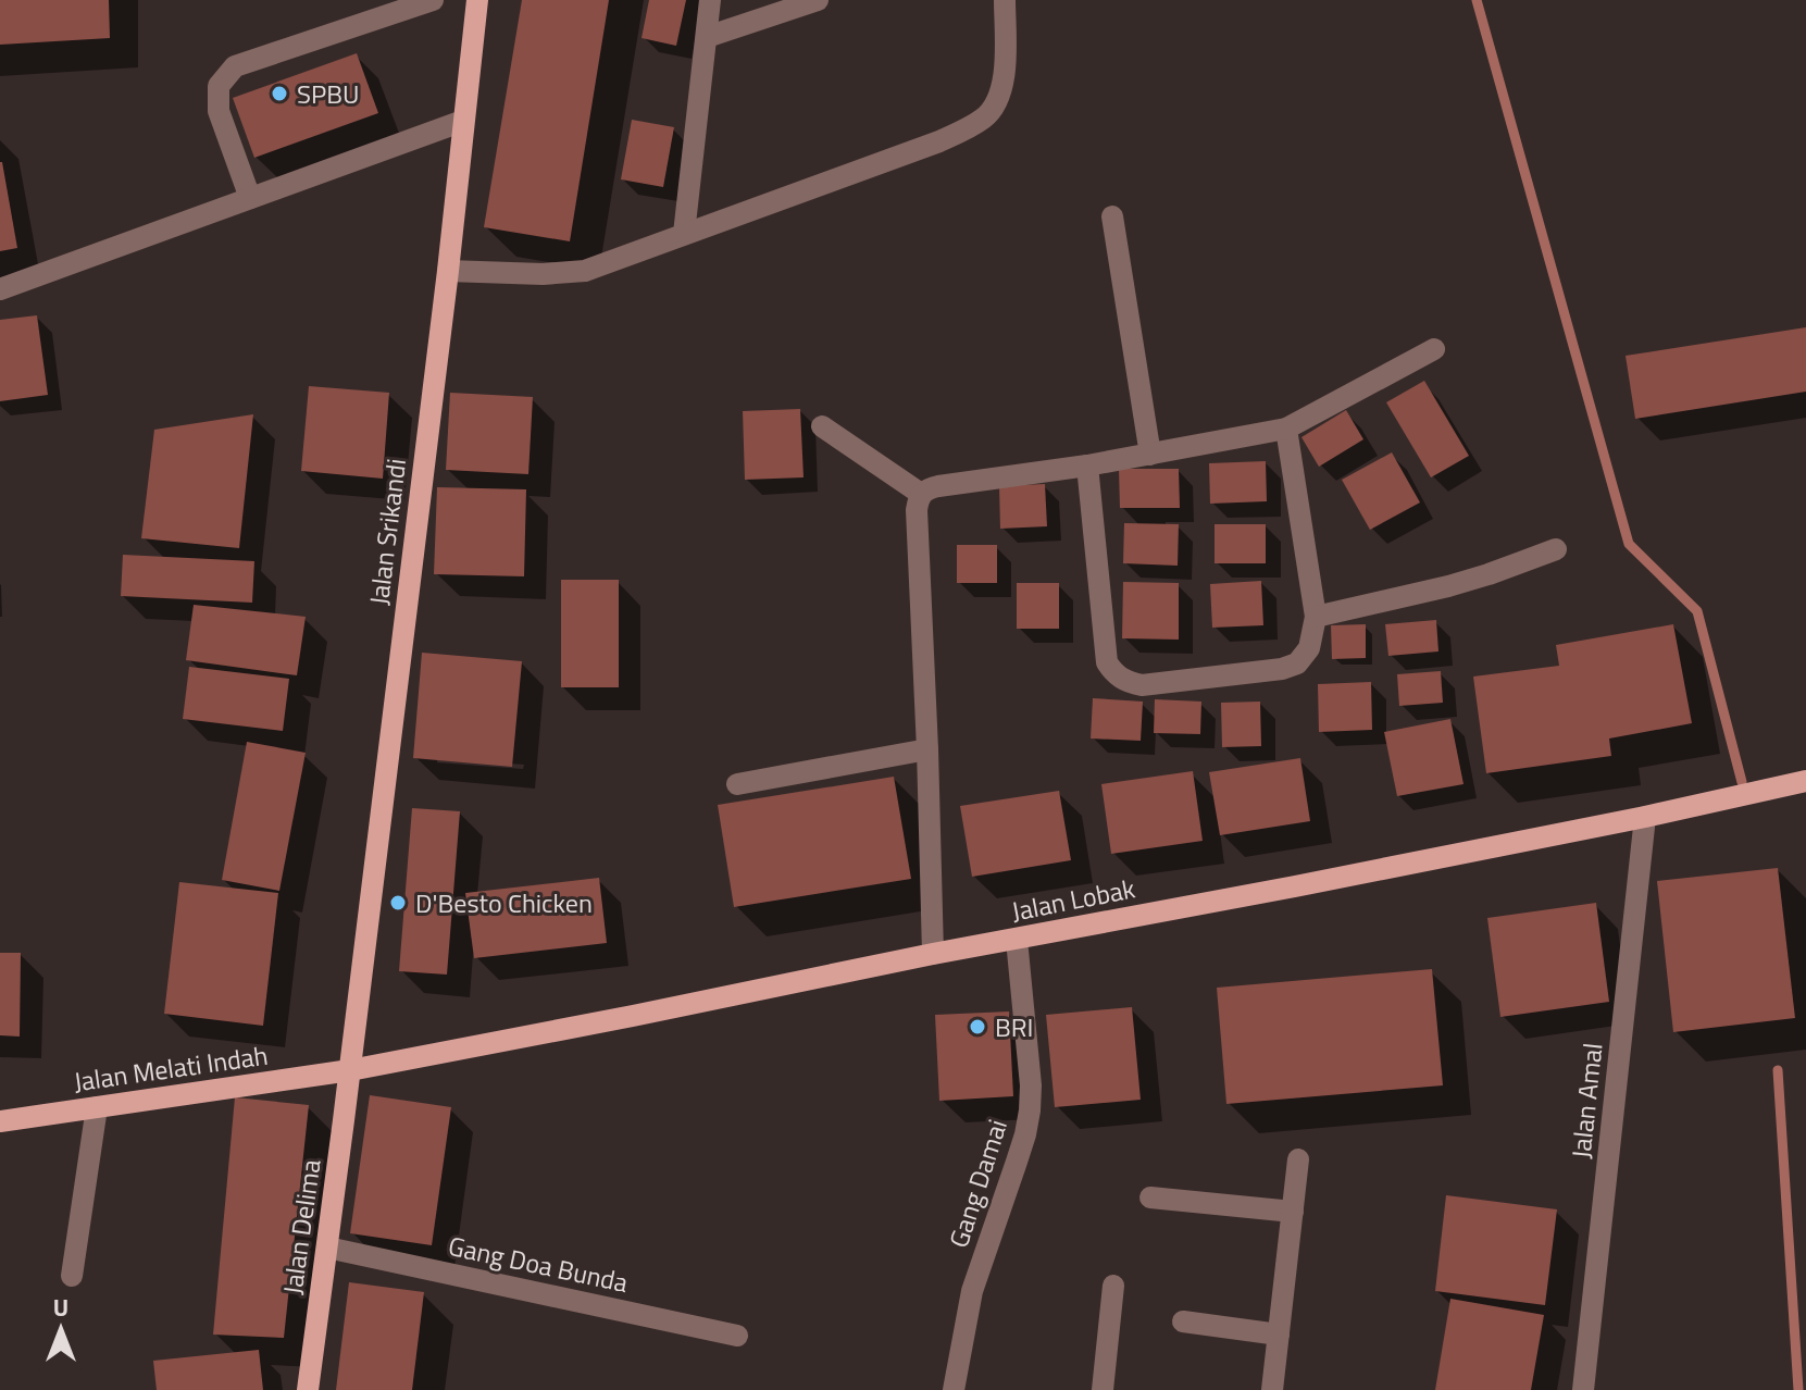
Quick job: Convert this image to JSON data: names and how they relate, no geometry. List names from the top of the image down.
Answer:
{
  "streets": {
    "main road": [
      "Jalan Srikandi",
      "Jalan Lobak",
      "Jalan Melati Indah",
      "Jalan Delima"
    ],
    "street": ["Jalan Amal", "Gang Damai", "Gang Doa Bunda"]
  },
  "crossings": [
    ["Jalan Srikandi", "Jalan Lobak"],
    ["Jalan Srikandi", "Jalan Melati Indah"],
    ["Jalan Srikandi", "Jalan Delima"],
    ["Jalan Lobak", "Jalan Melati Indah"],
    ["Jalan Lobak", "Jalan Amal"],
    ["Jalan Lobak", "Gang Damai"],
    ["Jalan Lobak", "Jalan Delima"],
    ["Jalan Melati Indah", "Jalan Delima"],
    ["Jalan Delima", "Gang Doa Bunda"]
  ],
  "places": ["SPBU", "D'Besto Chicken", "BRI"],
  "north": "top"
}
